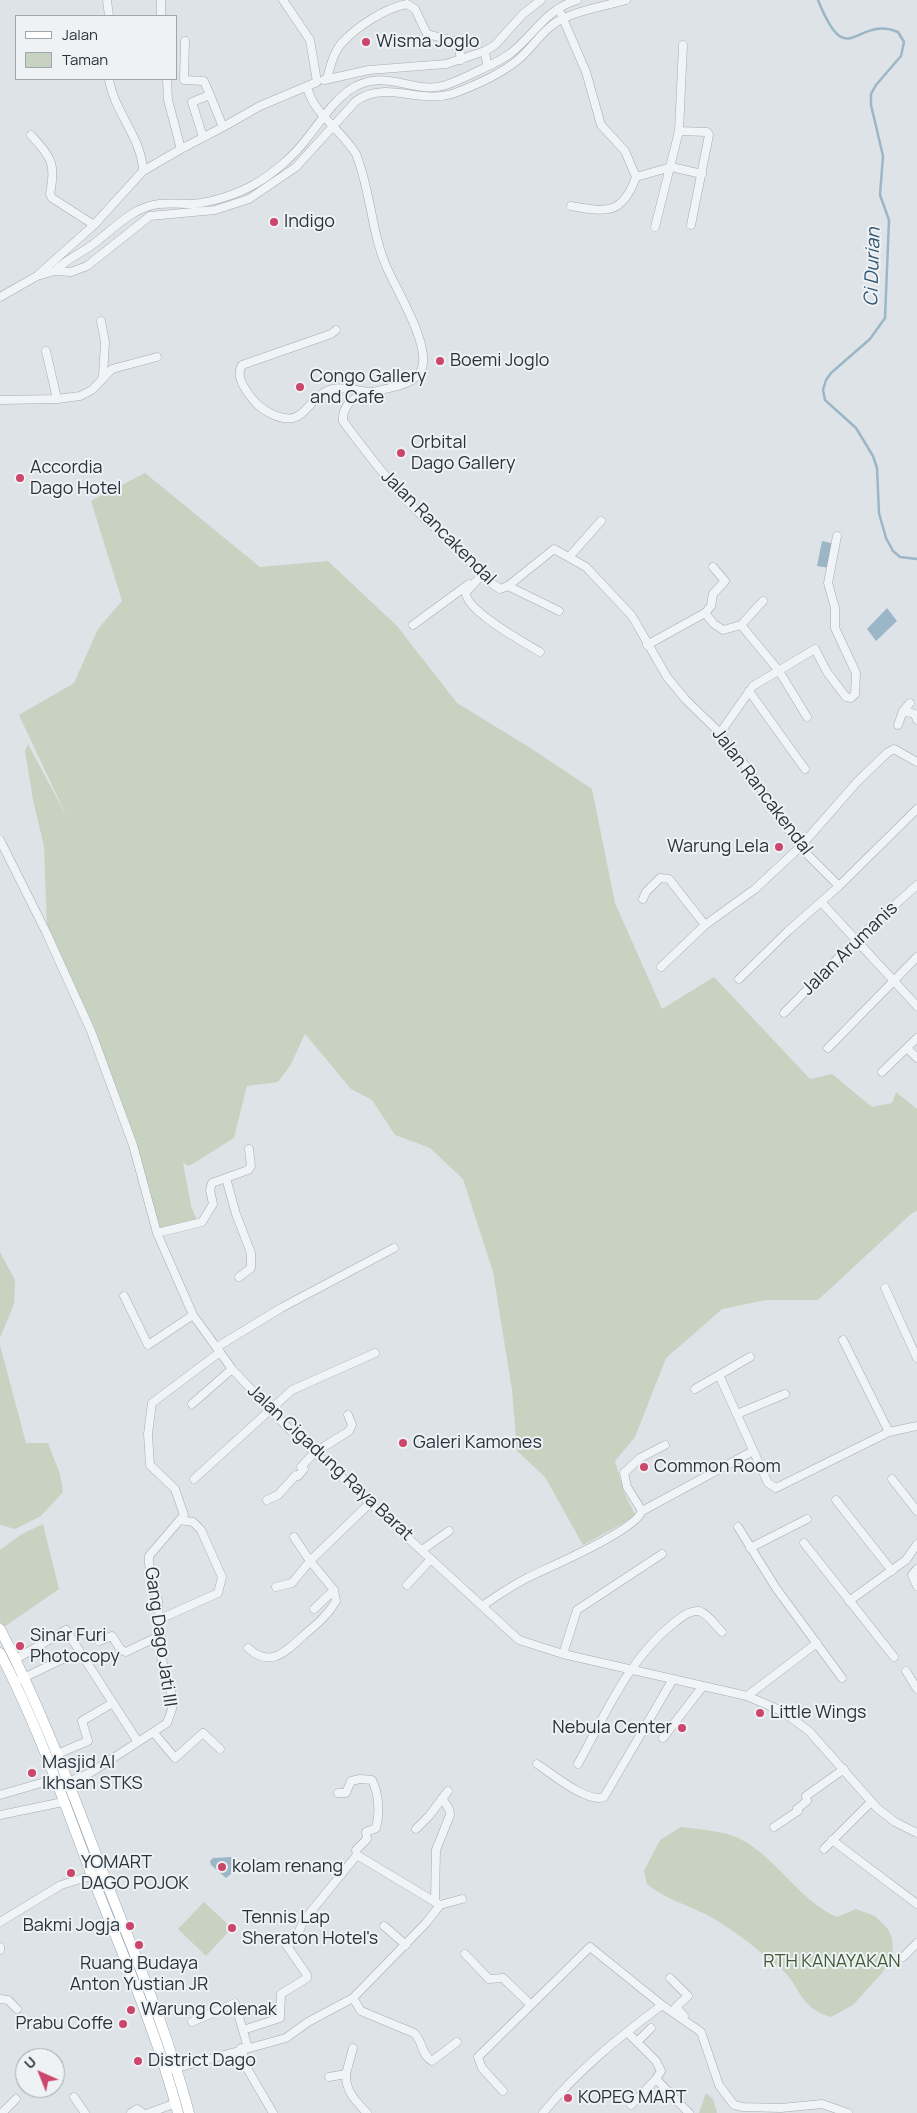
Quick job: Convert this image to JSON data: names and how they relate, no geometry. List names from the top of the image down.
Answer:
{
  "streets": {
    "street": [
      "Jalan Rancakendal",
      "Jalan Arumanis",
      "Jalan Cigadung Raya Barat",
      "Gang Dago Jati III"
    ]
  },
  "water": ["Ci Durian"],
  "parks": ["RTH KANAYAKAN"],
  "places": [
    "Wisma Joglo",
    "Indigo",
    "Boemi Joglo",
    "Congo Gallery and Cafe",
    "Orbital Dago Gallery",
    "Accordia Dago Hotel",
    "Warung Lela",
    "Galeri Kamones",
    "Common Room",
    "Sinar Furi Photocopy",
    "Little Wings",
    "Nebula Center",
    "Masjid Al Ikhsan STKS",
    "kolam renang",
    "YOMART DAGO POJOK",
    "Bakmi Jogja",
    "Tennis Lap Sheraton Hotel's",
    "Ruang Budaya Anton Yustian JR",
    "Warung Colenak",
    "Prabu Coffe",
    "District Dago",
    "KOPEG MART"
  ],
  "legend": ["Jalan", "Taman"],
  "north": "top left"
}
